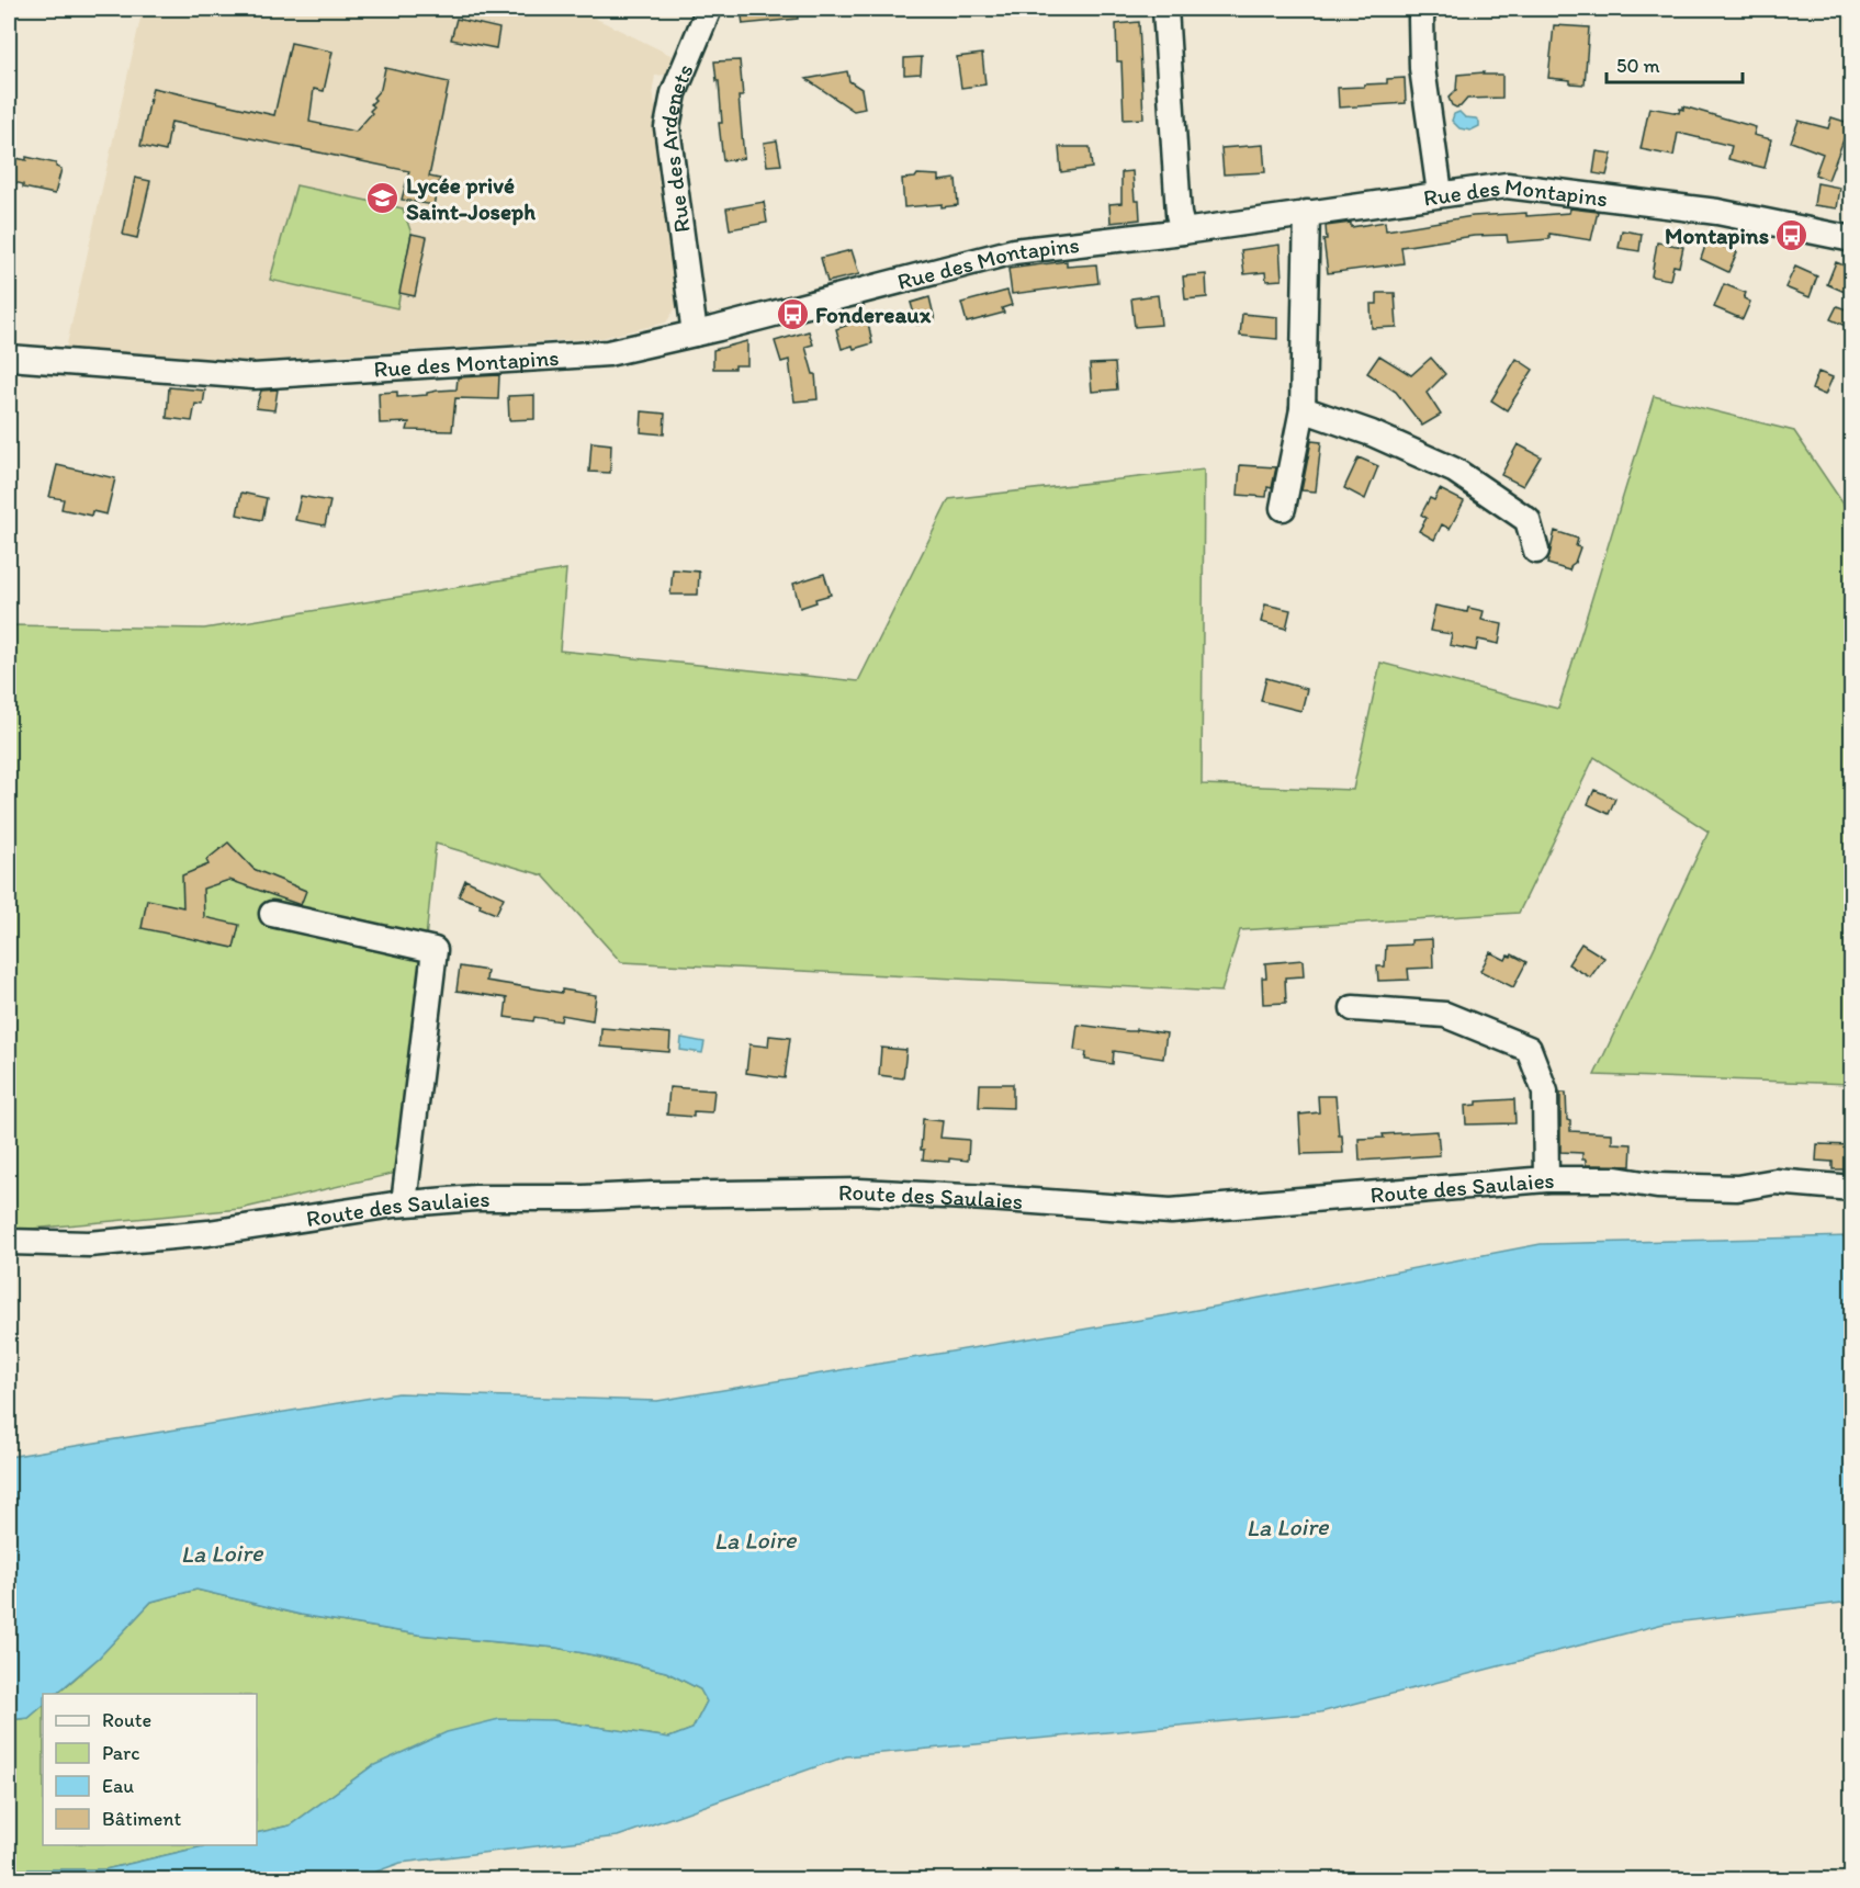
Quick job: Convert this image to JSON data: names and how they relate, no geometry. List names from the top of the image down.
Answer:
{
  "streets": {
    "street": ["Rue des Ardenets", "Rue des Montapins", "Route des Saulaies"]
  },
  "crossings": [
    ["Rue des Ardenets", "Rue des Montapins"]
  ],
  "water": ["La Loire"],
  "places": {
    "school or university": ["Lycée privé Saint-Joseph"],
    "bus stop": ["Montapins", "Fondereaux"]
  },
  "legend": [
    "Route",
    "Parc",
    "Eau",
    "Bâtiment"
  ],
  "scale_bar": "50 m"
}
